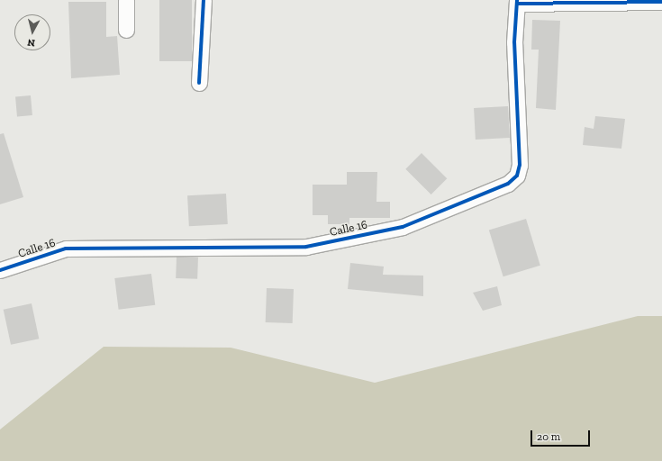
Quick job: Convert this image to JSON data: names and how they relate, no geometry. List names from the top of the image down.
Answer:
{
  "streets": {
    "street": ["Calle 16"]
  },
  "scale_bar": "20 m",
  "north": "bottom"
}
